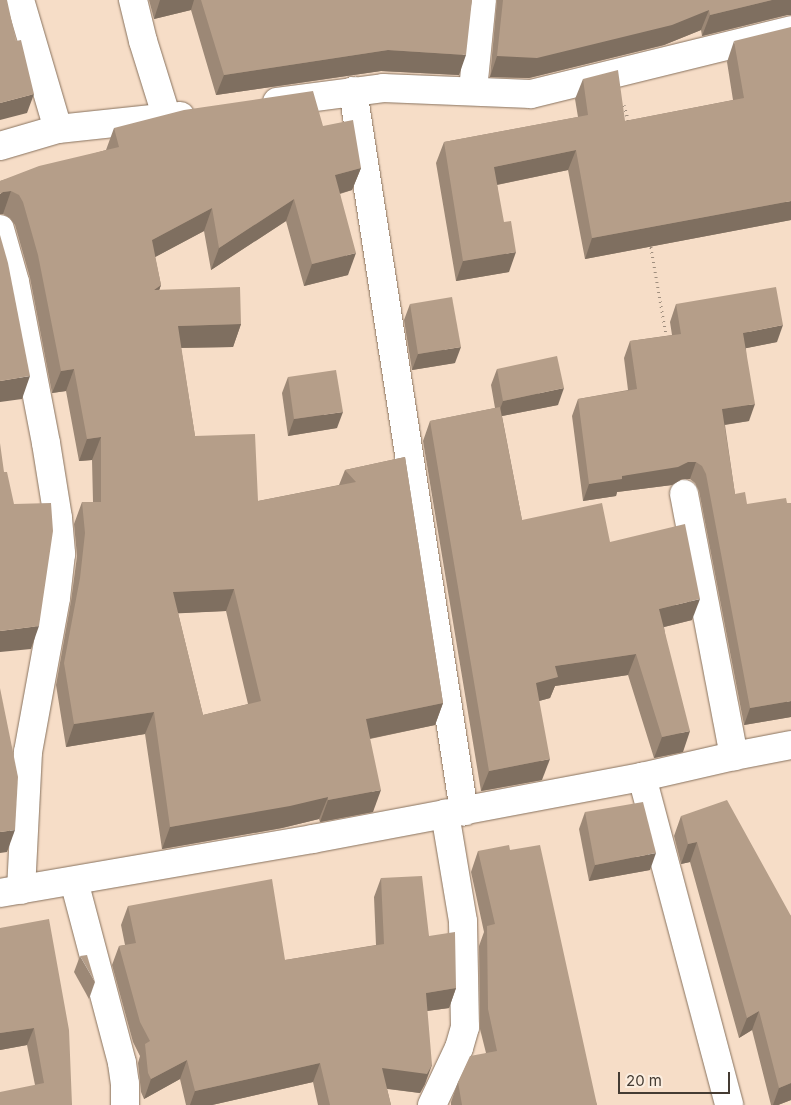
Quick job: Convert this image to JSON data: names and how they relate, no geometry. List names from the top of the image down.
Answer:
{
  "scale_bar": "20 m"
}
